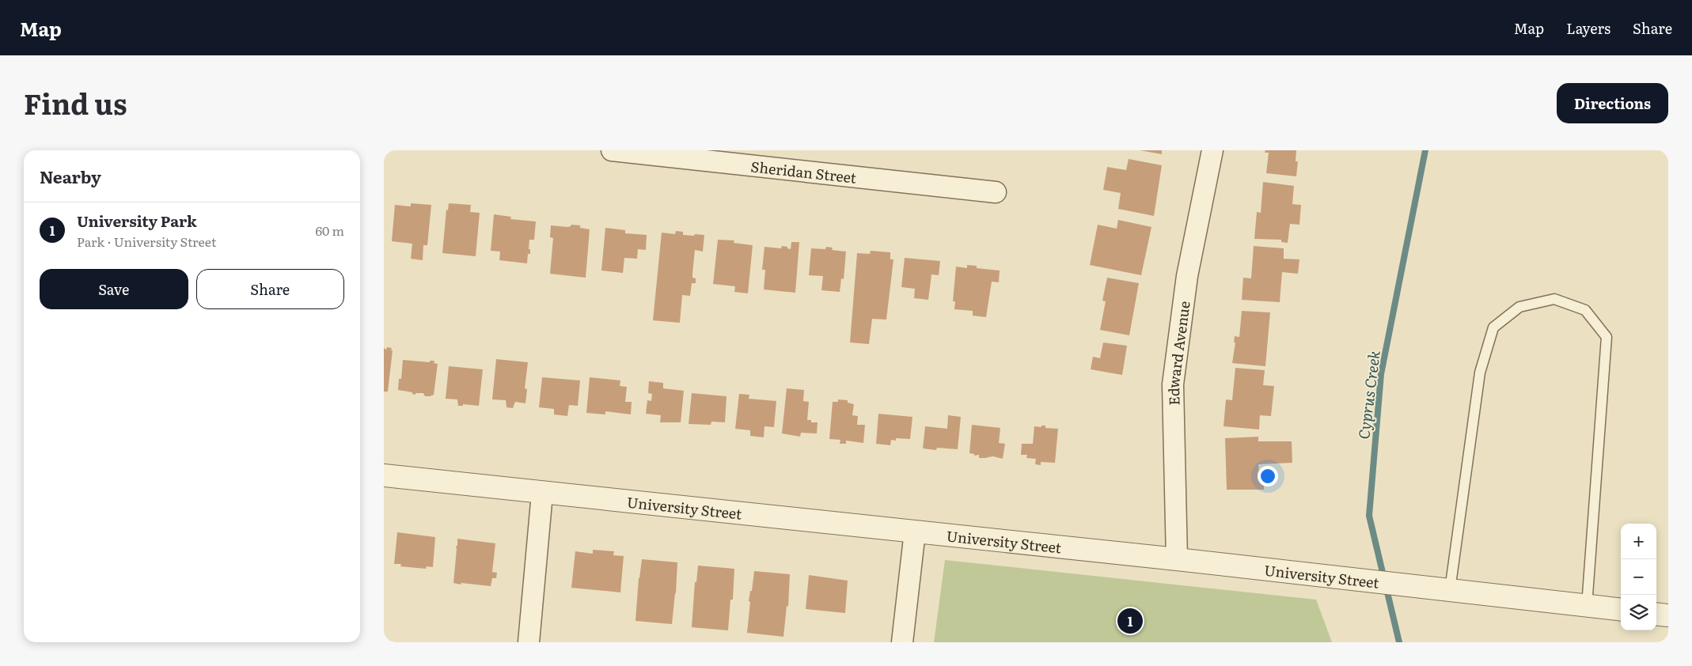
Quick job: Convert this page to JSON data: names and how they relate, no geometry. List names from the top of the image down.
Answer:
{
  "streets": {
    "street": ["Sheridan Street", "Edward Avenue", "University Street"]
  },
  "crossings": [
    ["Edward Avenue", "University Street"]
  ],
  "water": ["Cyprus Creek"],
  "page": {
    "header": "Map",
    "nav": ["Map", "Layers", "Share"],
    "title": "Find us",
    "buttons": [
      "Directions",
      ["Save", "Share"]
    ],
    "heading": "Nearby",
    "list": [
      {
        "mark": "1",
        "name": "University Park",
        "note": "Park · University Street",
        "value": "60 m"
      }
    ],
    "map_buttons": ["+", "−"],
    "pins": "1"
  }
}
